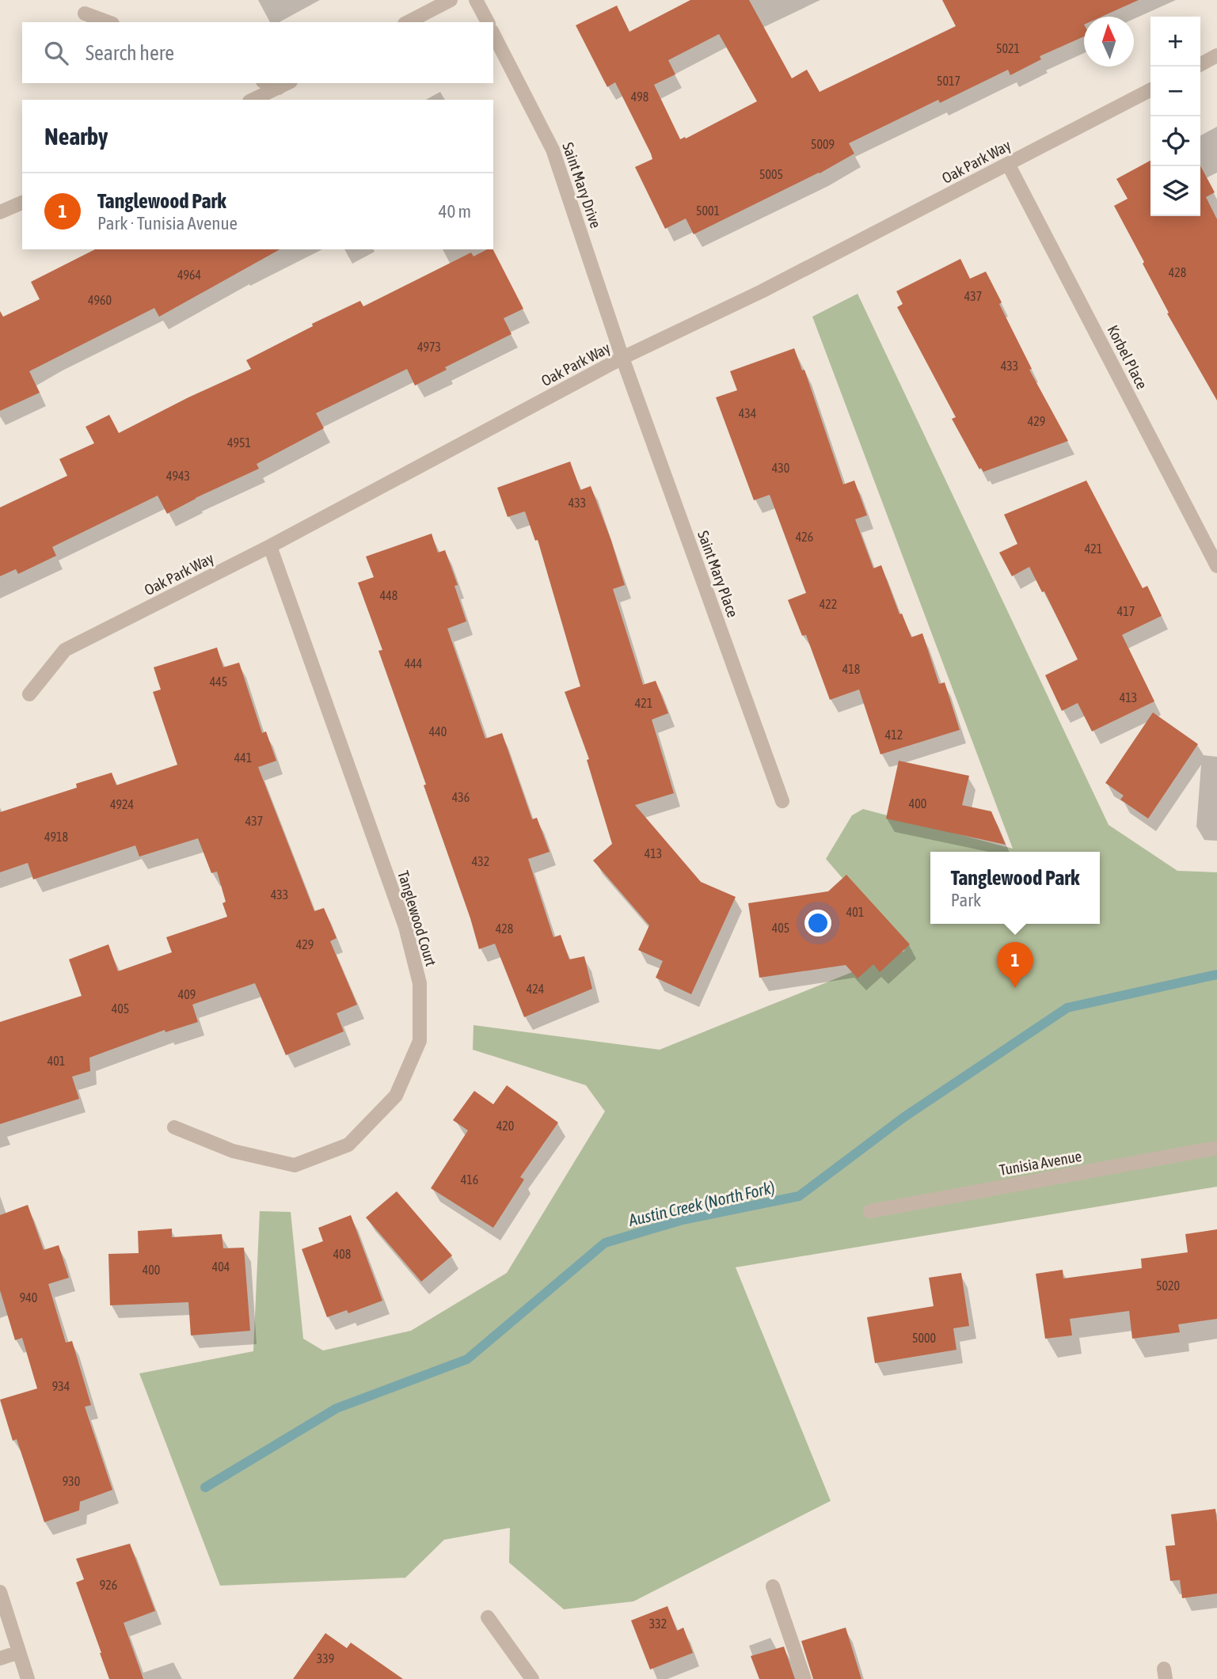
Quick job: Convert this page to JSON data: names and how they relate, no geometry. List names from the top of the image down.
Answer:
{
  "streets": {
    "street": [
      "Oak Park Way",
      "Saint Mary Drive",
      "Korbel Place",
      "Saint Mary Place",
      "Tanglewood Court",
      "Tunisia Avenue"
    ]
  },
  "crossings": [
    ["Oak Park Way", "Saint Mary Drive"],
    ["Oak Park Way", "Korbel Place"],
    ["Oak Park Way", "Saint Mary Place"],
    ["Oak Park Way", "Tanglewood Court"],
    ["Saint Mary Drive", "Saint Mary Place"]
  ],
  "water": ["Austin Creek (North Fork)"],
  "house_numbers": [
    "5021",
    "5017",
    "498",
    "5009",
    "5005",
    "5001",
    "428",
    "4964",
    "437",
    "4960",
    "4973",
    "433",
    "434",
    "429",
    "4951",
    "430",
    "4943",
    "433",
    "426",
    "421",
    "448",
    "422",
    "417",
    "444",
    "418",
    "445",
    "413",
    "421",
    "440",
    "412",
    "441",
    "436",
    "400",
    "4924",
    "437",
    "4918",
    "413",
    "432",
    "433",
    "401",
    "405",
    "428",
    "429",
    "424",
    "409",
    "405",
    "401",
    "420",
    "416",
    "408",
    "404",
    "400",
    "5020",
    "940",
    "5000",
    "934",
    "930",
    "926",
    "332",
    "339"
  ],
  "north": "top",
  "page": {
    "map_buttons": ["+", "−"],
    "search": "Search here",
    "heading": "Nearby",
    "list": [
      {
        "mark": "1",
        "name": "Tanglewood Park",
        "note": "Park · Tunisia Avenue",
        "value": "40 m"
      }
    ],
    "popup": ["Tanglewood Park", "Park"],
    "pins": "1"
  }
}
